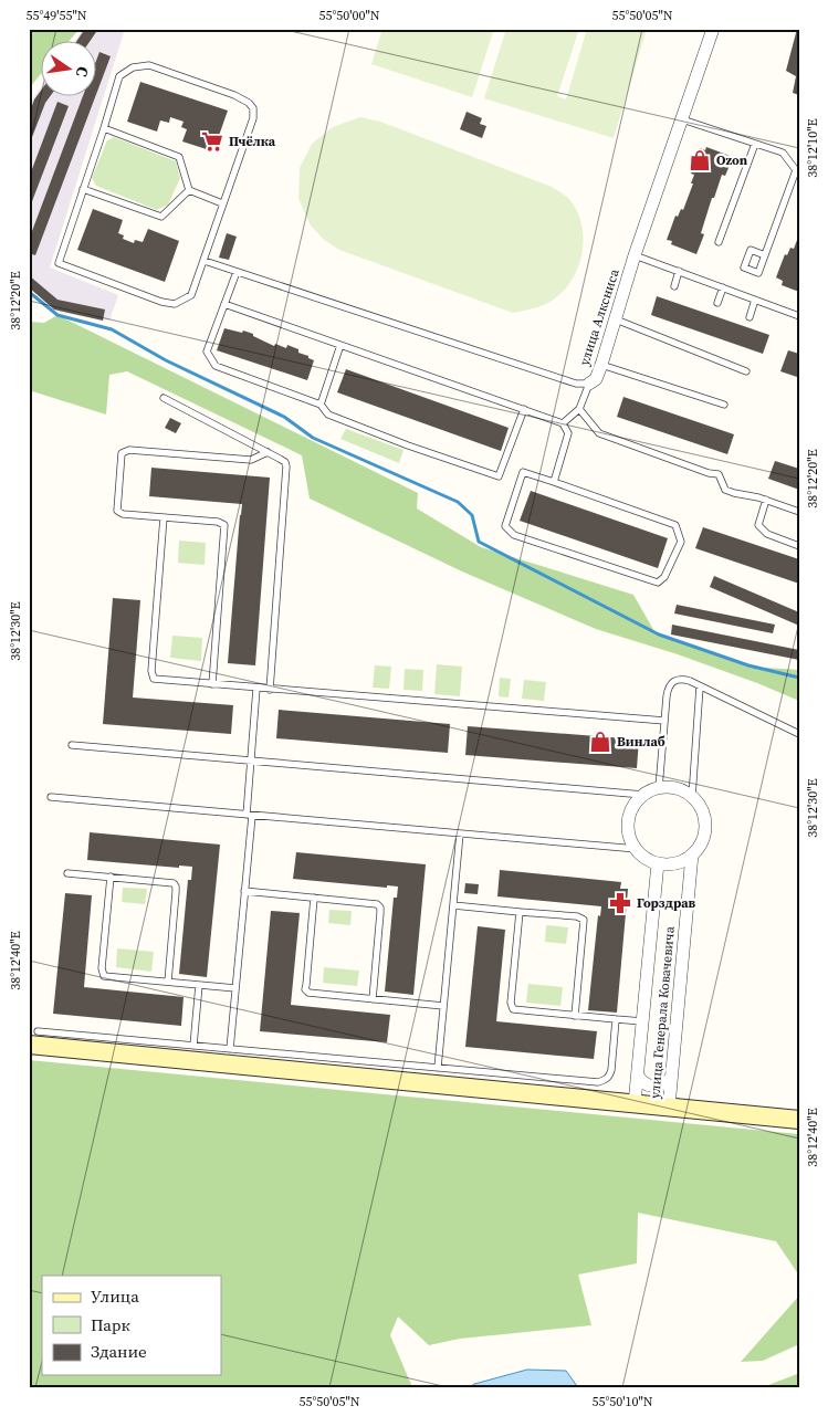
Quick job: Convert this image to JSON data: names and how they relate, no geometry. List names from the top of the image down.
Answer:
{
  "streets": {
    "street": ["улица Алксниса", "улица Генерала Ковачевича"]
  },
  "places": {
    "supermarket": ["Пчёлка"],
    "shop": ["Ozon", "Винлаб"],
    "pharmacy": ["Горздрав"]
  },
  "legend": ["Улица", "Парк", "Здание"],
  "north": "right",
  "coordinates": [
    "55°49'55\"N",
    "55°50'00\"N",
    "55°50'05\"N",
    "38°12'10\"E",
    "38°12'20\"E",
    "38°12'30\"E",
    "38°12'40\"E",
    "55°50'10\"N"
  ]
}
